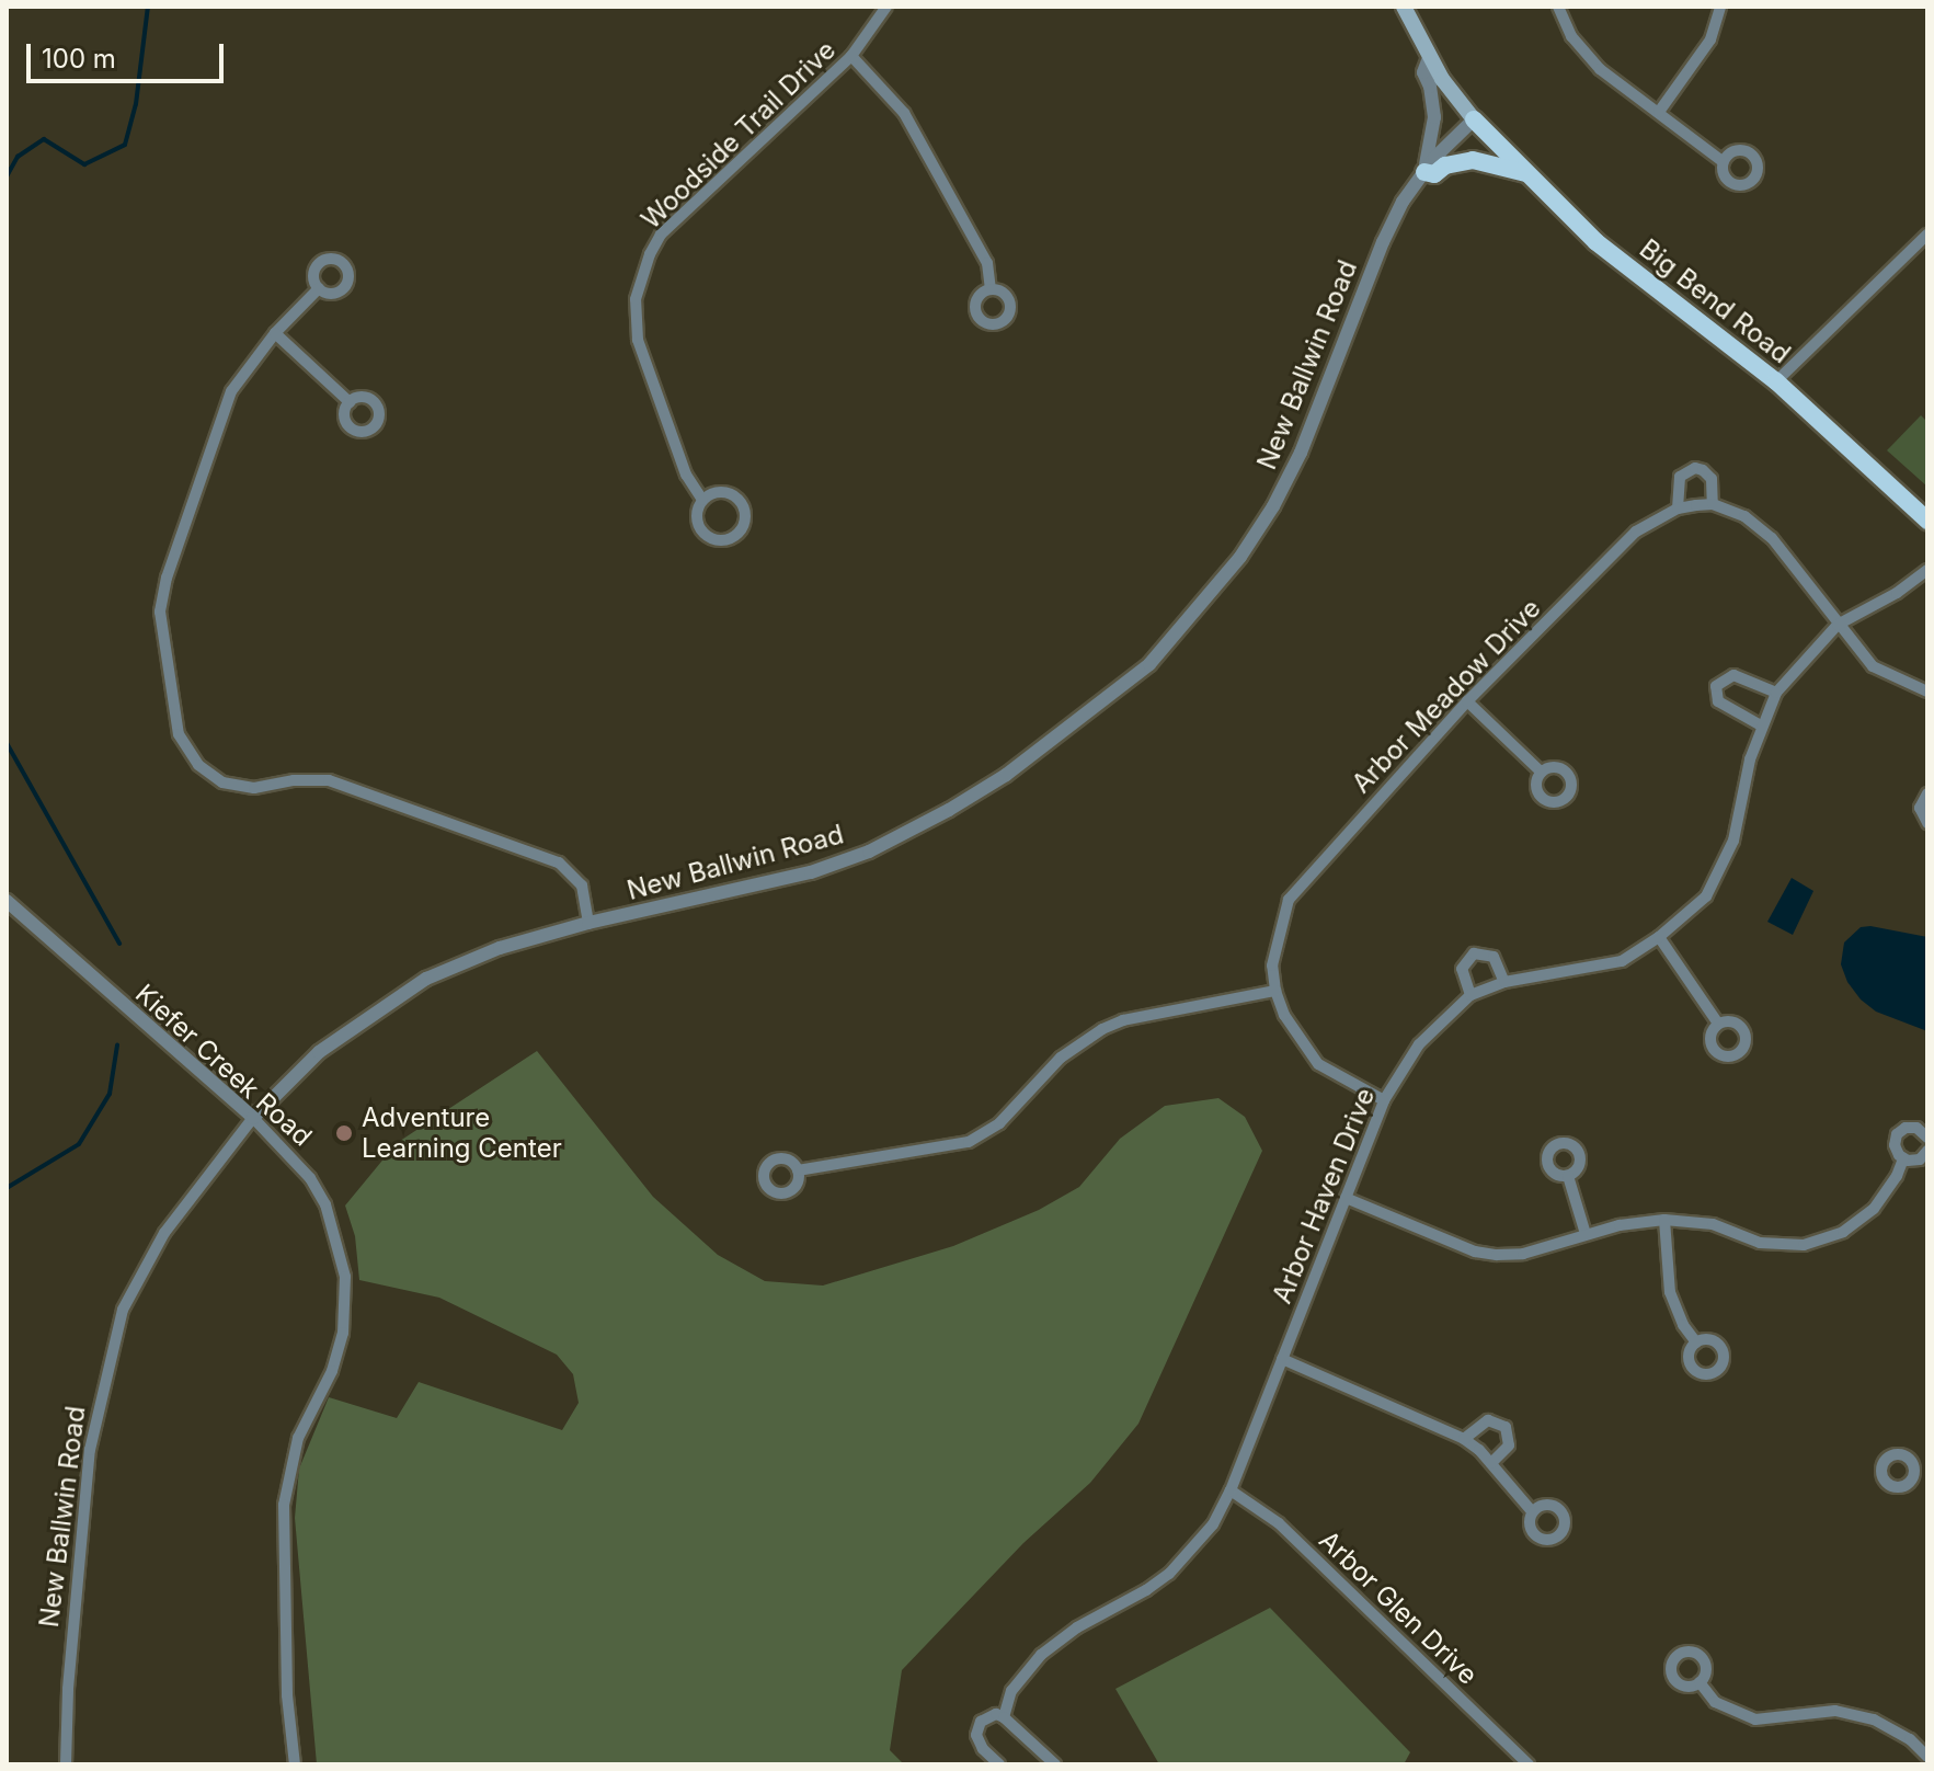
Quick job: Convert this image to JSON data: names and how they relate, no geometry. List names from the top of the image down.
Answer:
{
  "streets": {
    "main road": ["Big Bend Road"],
    "street": [
      "Woodside Trail Drive",
      "New Ballwin Road",
      "Arbor Meadow Drive",
      "Kiefer Creek Road",
      "Arbor Haven Drive",
      "Arbor Glen Drive"
    ]
  },
  "crossings": [
    ["Big Bend Road", "New Ballwin Road"],
    ["New Ballwin Road", "Kiefer Creek Road"],
    ["Arbor Meadow Drive", "Arbor Haven Drive"],
    ["Arbor Haven Drive", "Arbor Glen Drive"]
  ],
  "places": ["Adventure Learning Center"],
  "scale_bar": "100 m"
}
